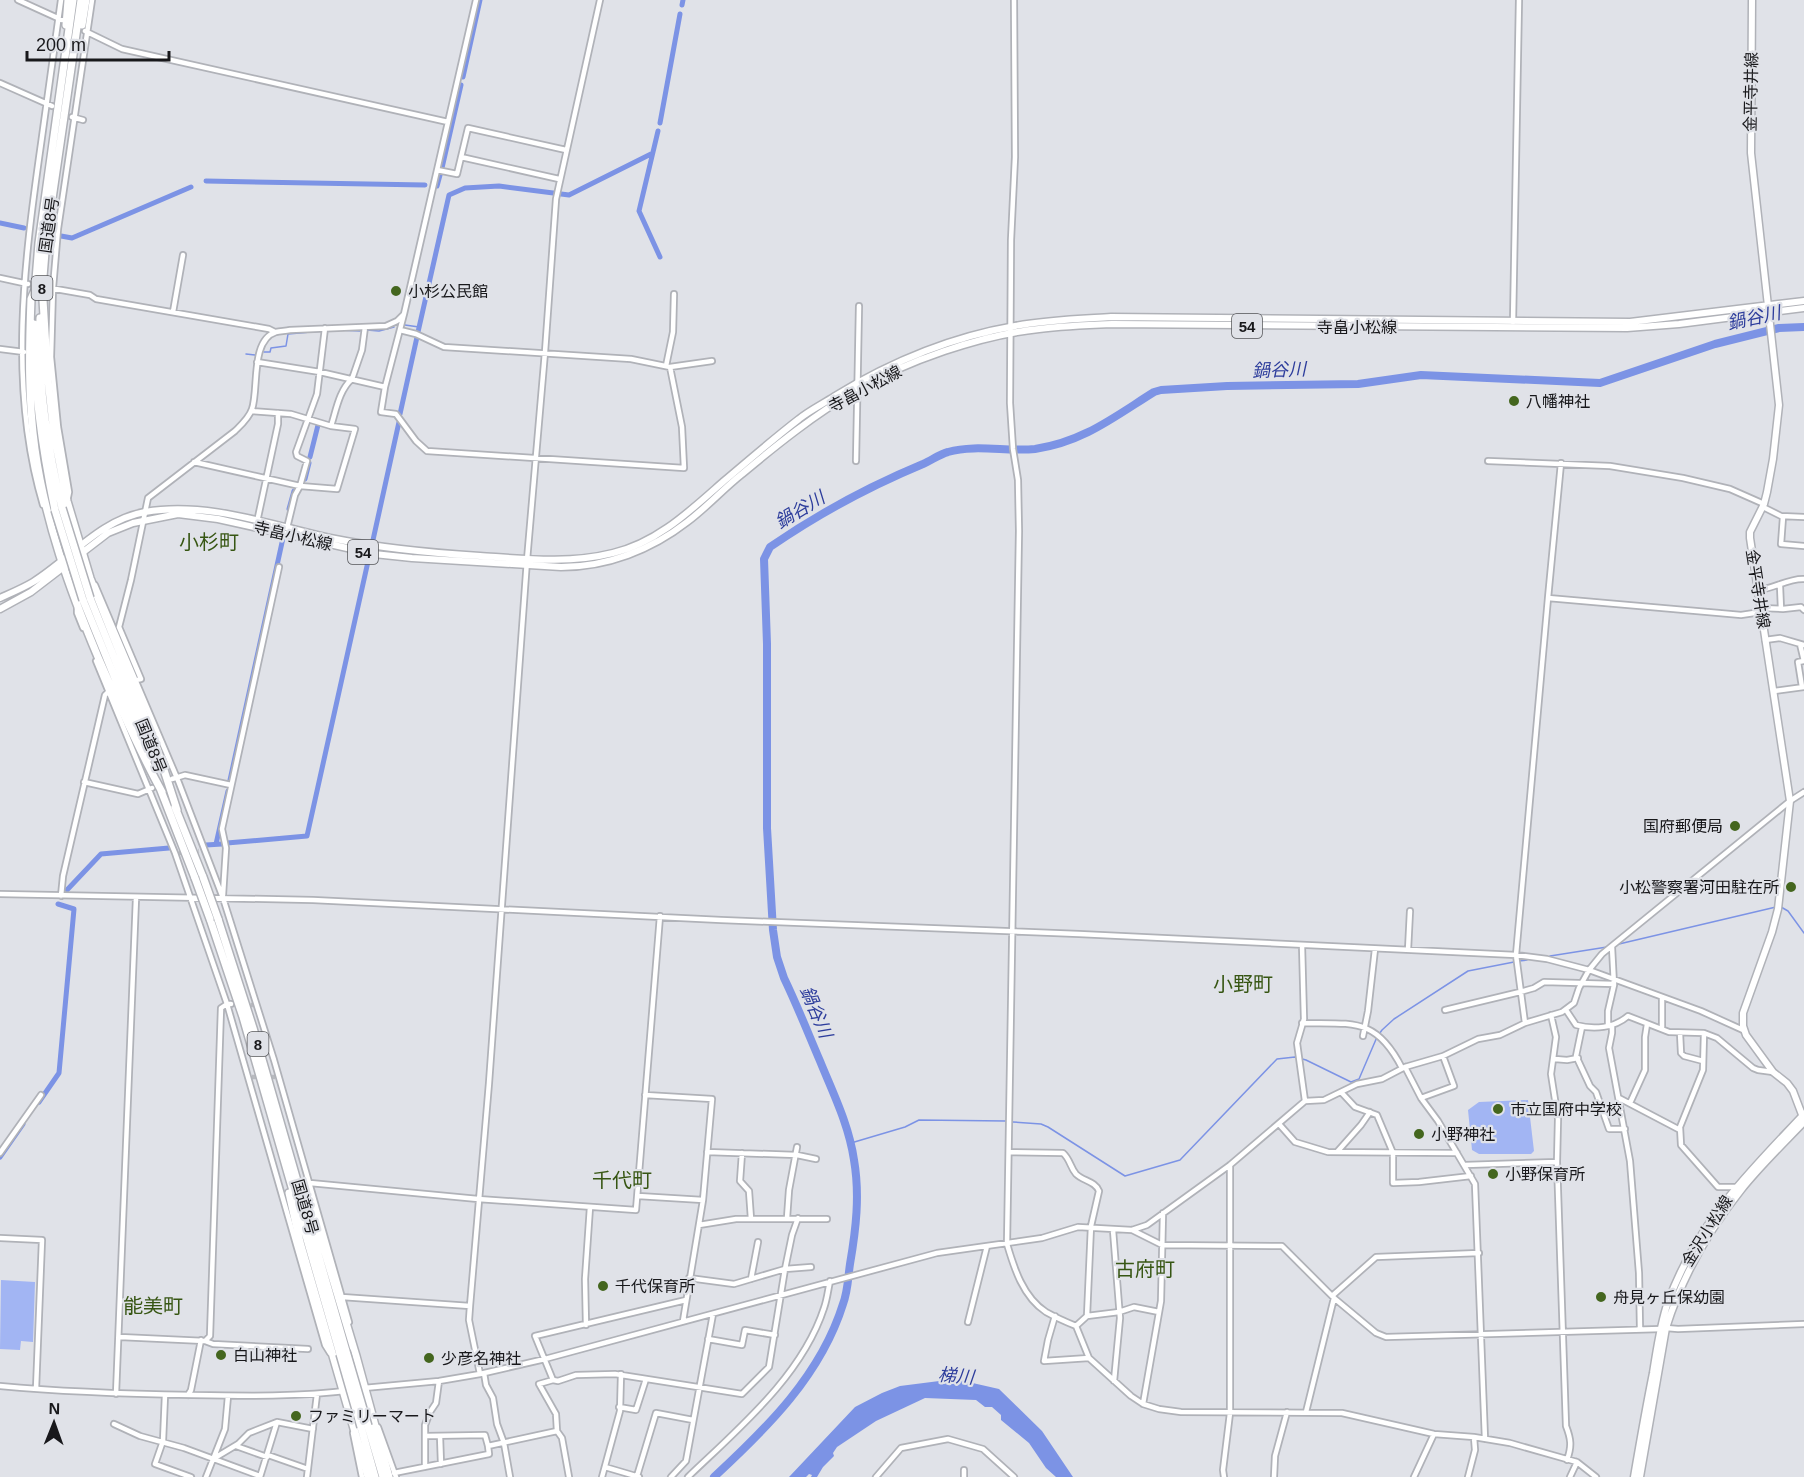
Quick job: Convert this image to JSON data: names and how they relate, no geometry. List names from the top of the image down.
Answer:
{
  "streets": {
    "highway": ["国道8号", "8"],
    "main road": [
      "金平寺井線",
      "54",
      "寺畠小松線",
      "金沢小松線"
    ]
  },
  "crossings": [
    ["金平寺井線", "寺畠小松線"],
    ["国道8号", "8"],
    ["8", "寺畠小松線"]
  ],
  "districts": [
    "小杉町",
    "小野町",
    "千代町",
    "古府町",
    "能美町"
  ],
  "water": ["鍋谷川", "梯川"],
  "places": [
    "小杉公民館",
    "八幡神社",
    "国府郵便局",
    "小松警察署河田駐在所",
    "市立国府中学校",
    "小野神社",
    "小野保育所",
    "千代保育所",
    "舟見ヶ丘保幼園",
    "白山神社",
    "少彦名神社",
    "ファミリーマート"
  ],
  "scale_bar": "200 m",
  "north": "top"
}
